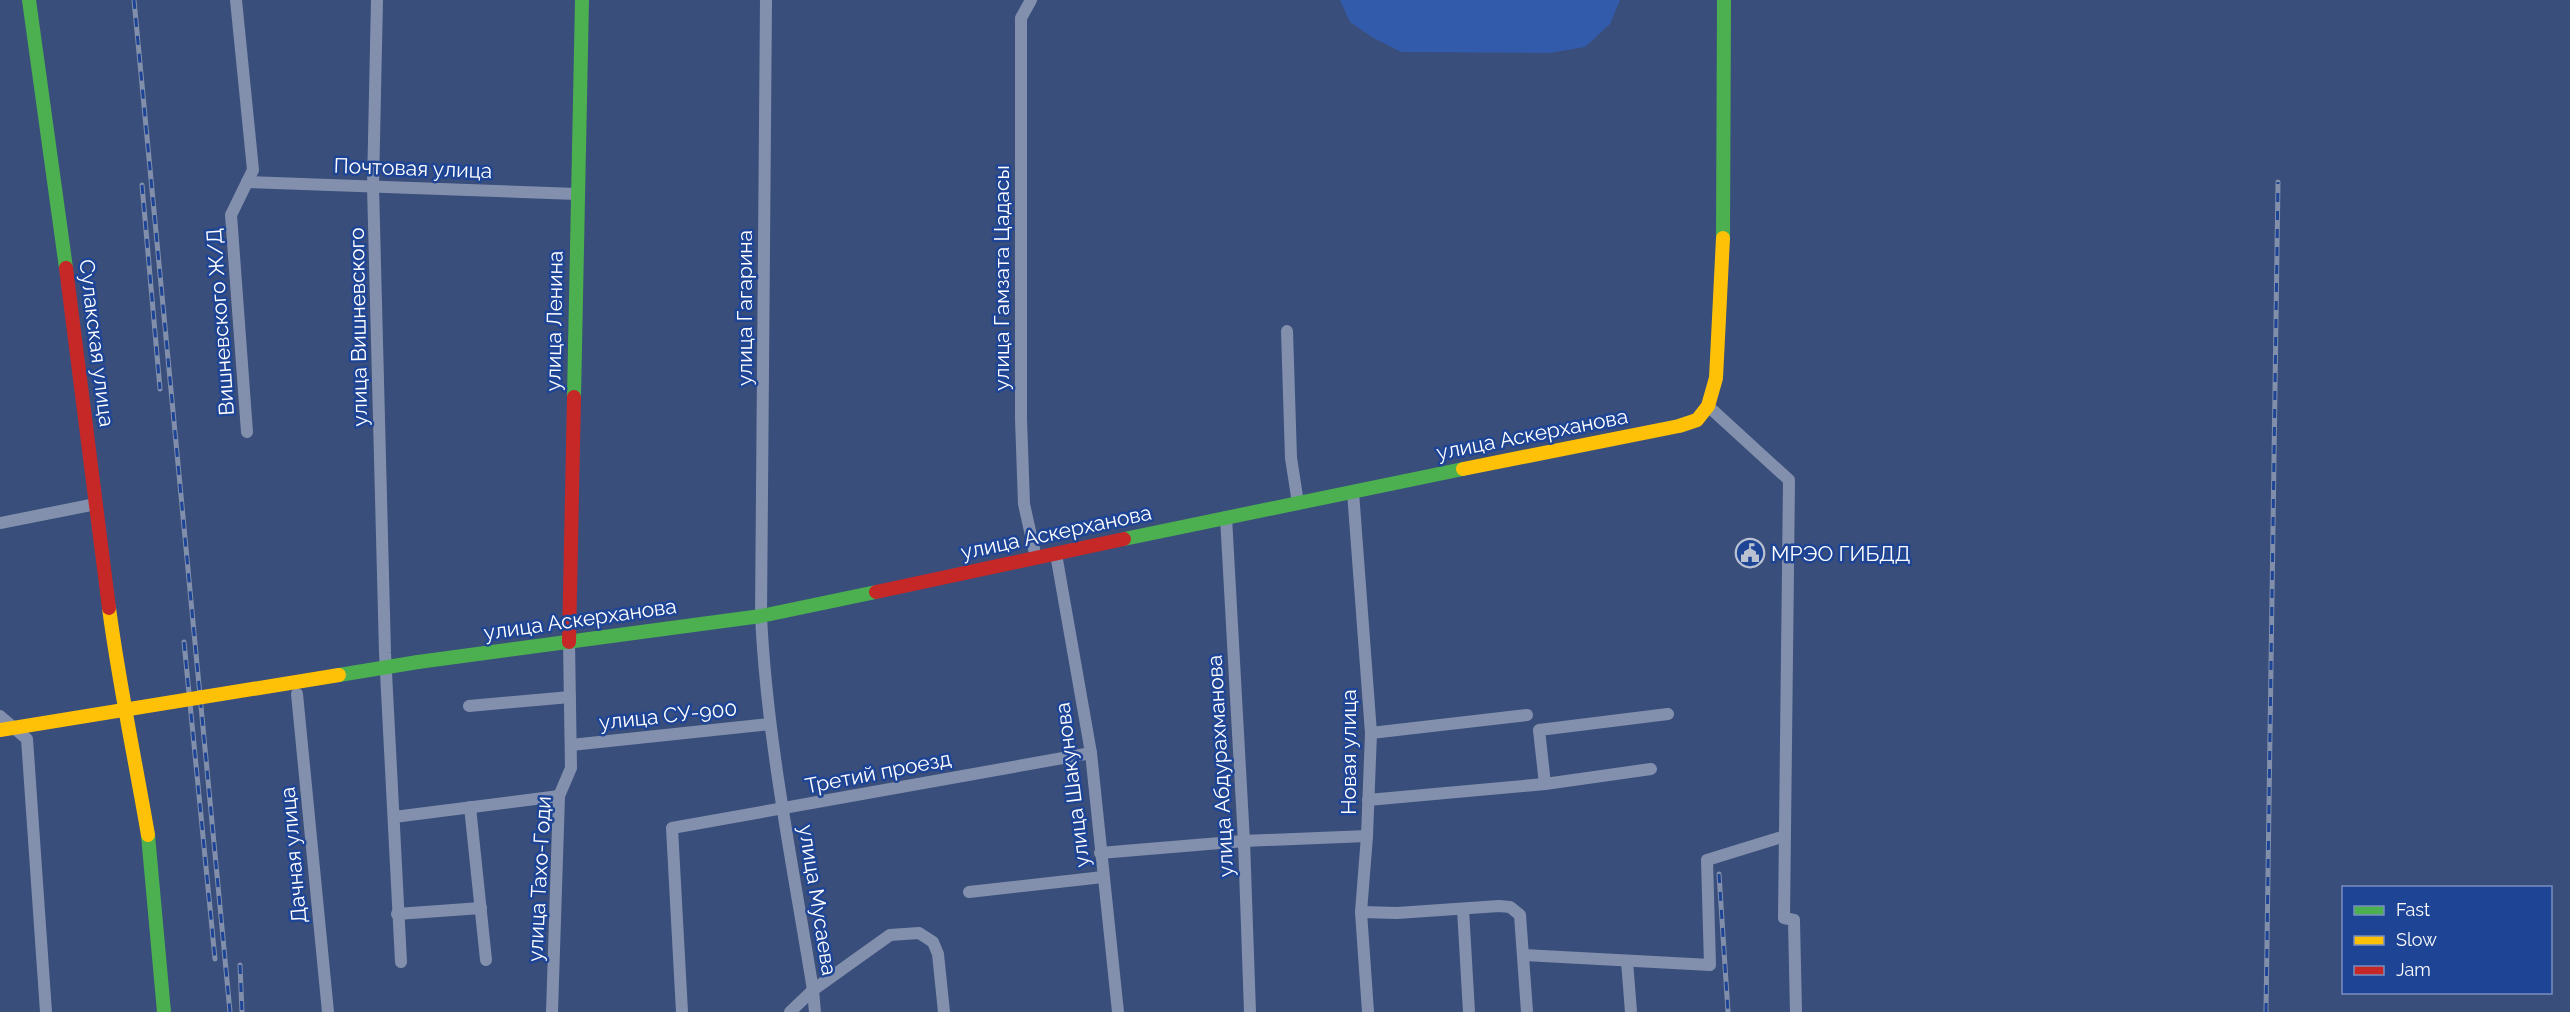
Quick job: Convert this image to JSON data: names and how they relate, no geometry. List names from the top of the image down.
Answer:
{
  "streets": {
    "street": [
      "Почтовая улица",
      "улица Гамзата Цадасы",
      "улица Гагарина",
      "улица Ленина",
      "Вишневского Ж/Д",
      "улица Вишневского",
      "Сулакская улица",
      "улица Аскерханова",
      "улица СУ-900",
      "Новая улица",
      "улица Абдурахманова",
      "Третий проезд",
      "улица Шакунова",
      "Дачная улица",
      "улица Тахо-Годи",
      "улица Мусаева"
    ]
  },
  "crossings": [
    ["Почтовая улица", "улица Ленина"],
    ["Почтовая улица", "Вишневского Ж/Д"],
    ["Почтовая улица", "улица Вишневского"],
    ["улица Гамзата Цадасы", "улица Аскерханова"],
    ["улица Гагарина", "улица Аскерханова"],
    ["улица Гагарина", "улица Мусаева"],
    ["улица Ленина", "улица Аскерханова"],
    ["улица Ленина", "улица Тахо-Годи"],
    ["улица Аскерханова", "Новая улица"],
    ["улица Аскерханова", "улица Абдурахманова"],
    ["улица Аскерханова", "улица Шакунова"],
    ["улица Аскерханова", "улица Тахо-Годи"],
    ["улица Аскерханова", "улица Мусаева"],
    ["улица СУ-900", "улица Тахо-Годи"],
    ["улица СУ-900", "улица Мусаева"],
    ["Третий проезд", "улица Шакунова"],
    ["Третий проезд", "улица Мусаева"]
  ],
  "places": {
    "public building": ["МРЭО ГИБДД"]
  },
  "legend": ["Fast", "Slow", "Jam"]
}
